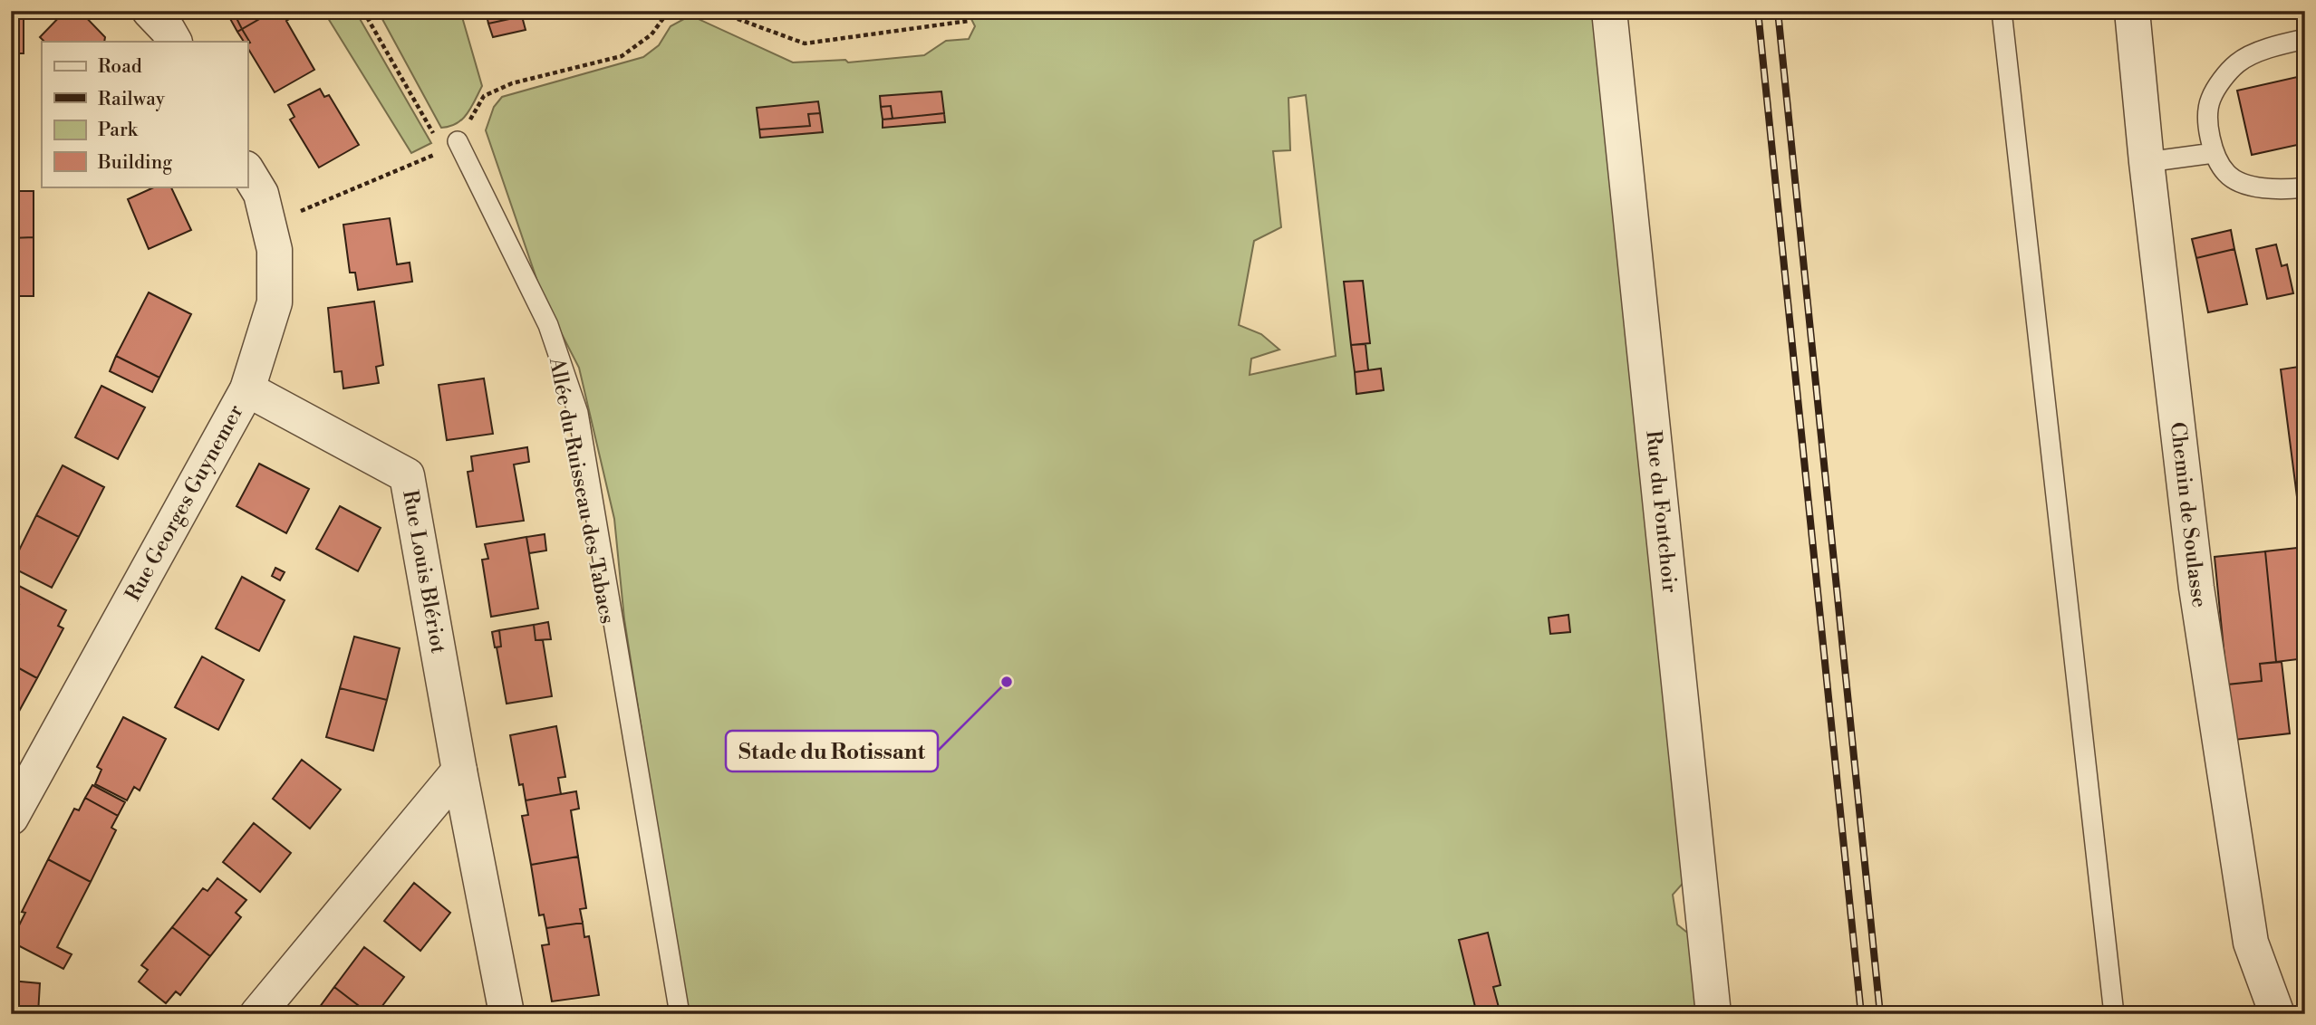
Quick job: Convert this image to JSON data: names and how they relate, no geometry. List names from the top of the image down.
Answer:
{
  "streets": {
    "street": [
      "Rue Georges Guynemer",
      "Rue du Fontchoir",
      "Chemin de Soulasse",
      "Rue Louis Blériot"
    ]
  },
  "crossings": [
    ["Rue Georges Guynemer", "Rue Louis Blériot"]
  ],
  "places": ["Stade du Rotissant"],
  "legend": [
    "Road",
    "Railway",
    "Park",
    "Building"
  ]
}
